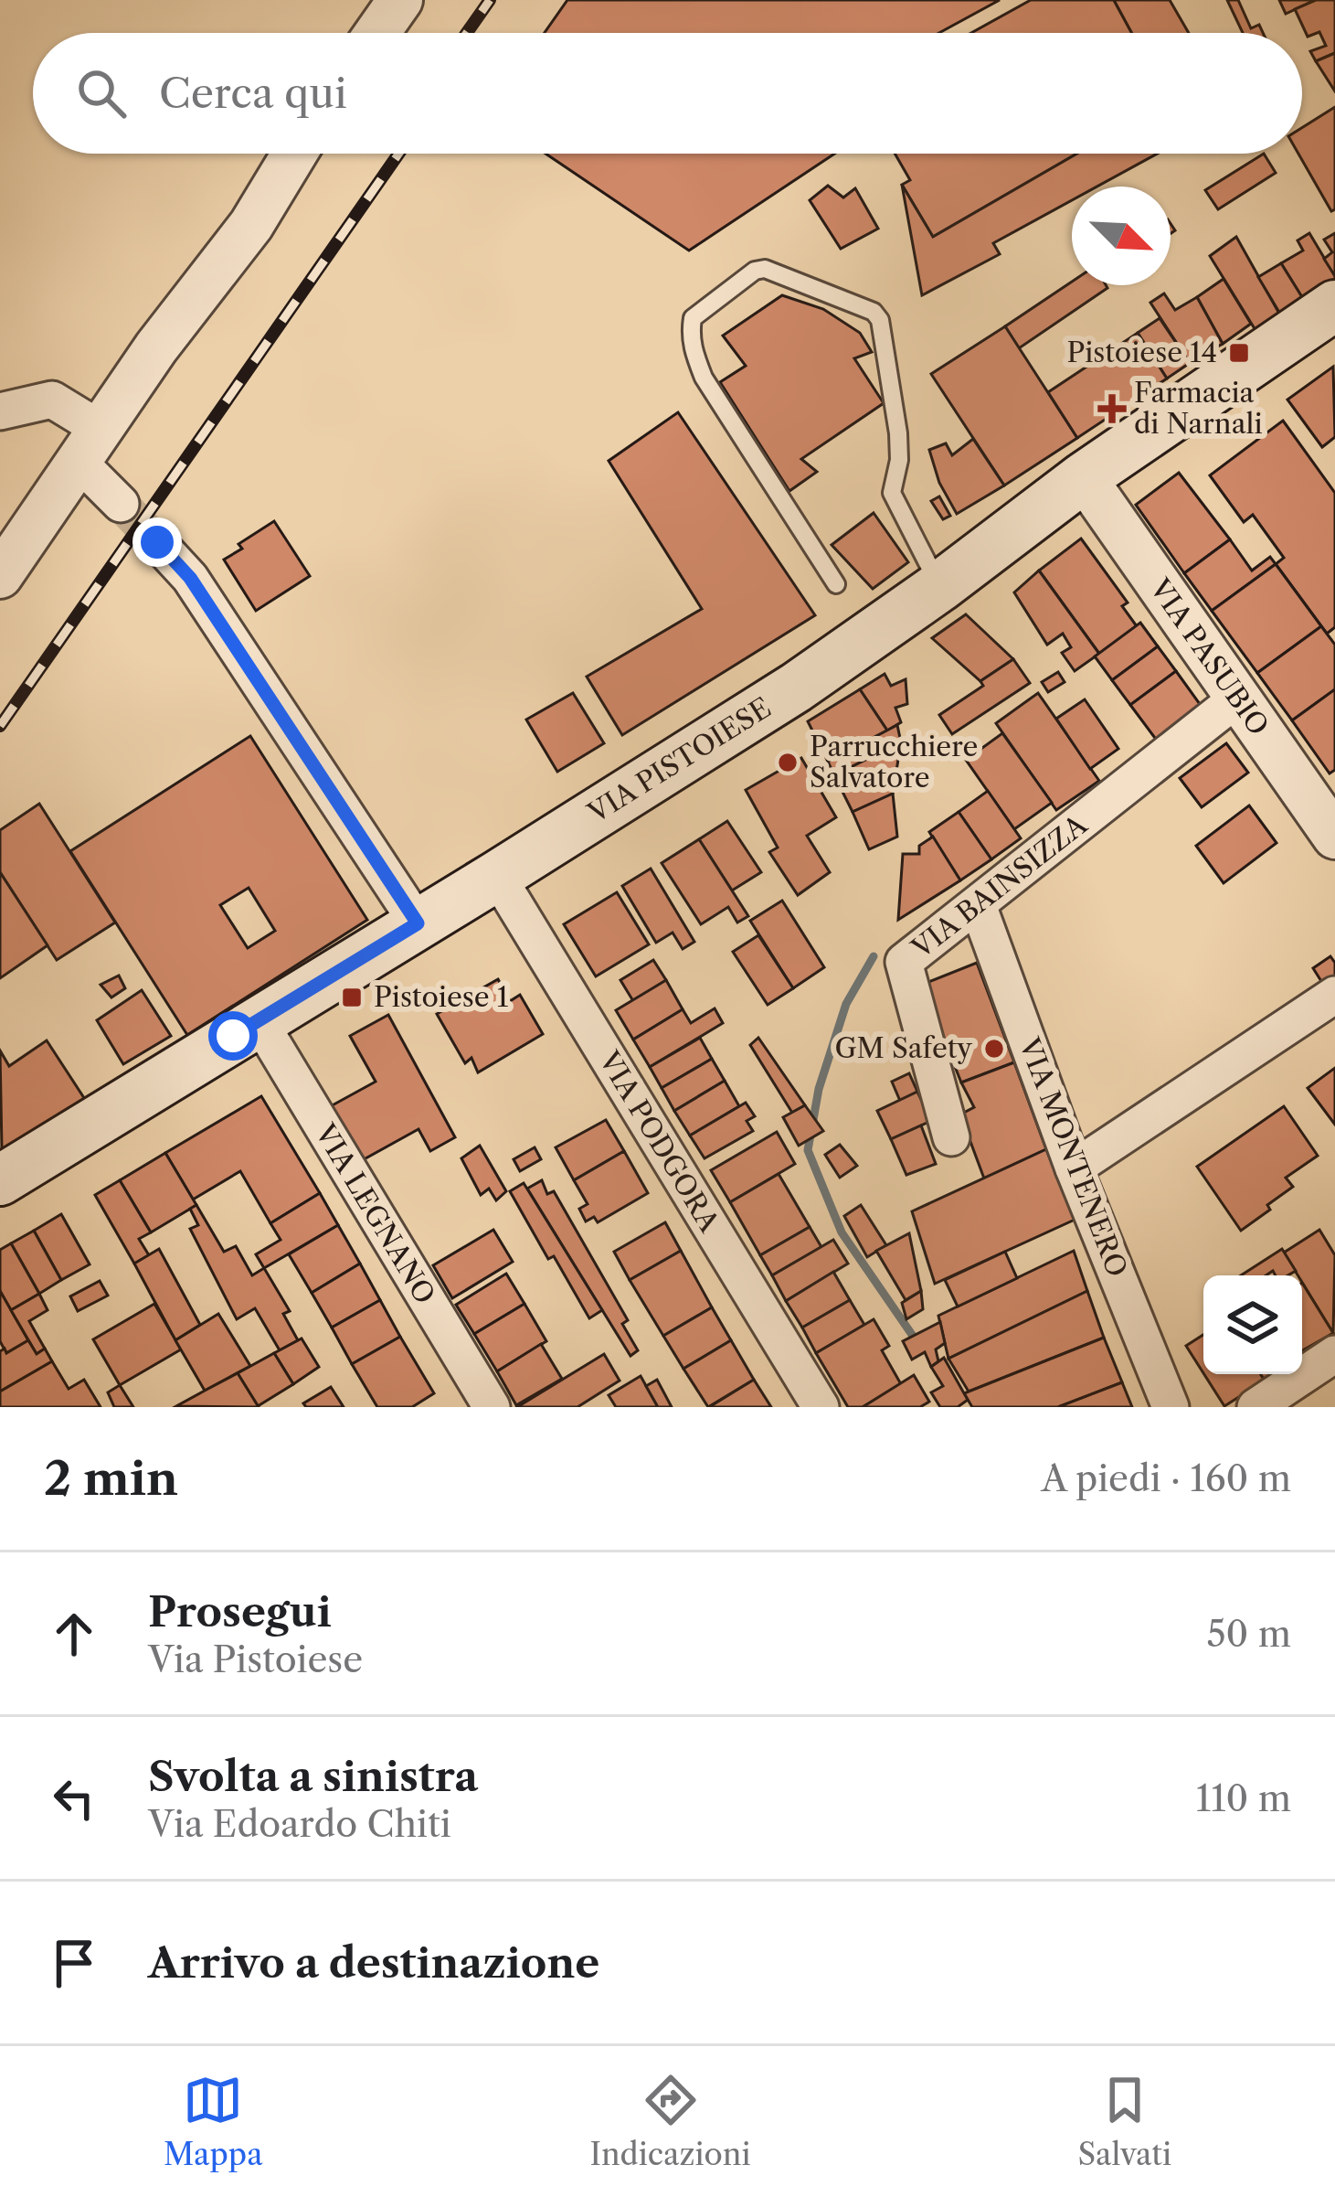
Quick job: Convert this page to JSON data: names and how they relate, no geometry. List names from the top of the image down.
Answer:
{
  "streets": {
    "main road": ["VIA PISTOIESE"],
    "street": [
      "VIA PASUBIO",
      "VIA BAINSIZZA",
      "VIA PODGORA",
      "VIA MONTENERO",
      "VIA LEGNANO"
    ]
  },
  "crossings": [
    ["VIA PASUBIO", "VIA PISTOIESE"],
    ["VIA PASUBIO", "VIA BAINSIZZA"],
    ["VIA PISTOIESE", "VIA PODGORA"],
    ["VIA PISTOIESE", "VIA LEGNANO"],
    ["VIA BAINSIZZA", "VIA MONTENERO"]
  ],
  "places": {
    "transit": ["Pistoiese 14", "Pistoiese 1"],
    "health": ["Farmacia di Narnali"],
    "other": ["Parrucchiere Salvatore", "GM Safety"]
  },
  "north": "bottom right",
  "page": {
    "search": "Cerca qui",
    "heading": ["2 min", "A piedi · 160 m"],
    "list": [
      ["Prosegui", "Via Pistoiese", "50 m"],
      ["Svolta a sinistra", "Via Edoardo Chiti", "110 m"],
      "Arrivo a destinazione"
    ],
    "nav": ["Mappa", "Indicazioni", "Salvati"]
  }
}
